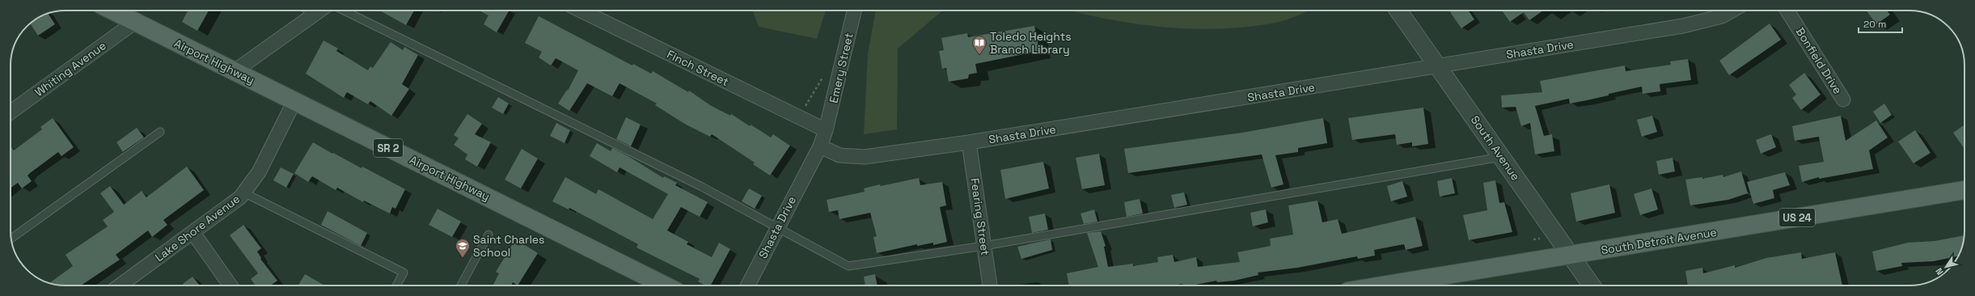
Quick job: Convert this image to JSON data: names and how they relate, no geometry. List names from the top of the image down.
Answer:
{
  "streets": {
    "main road": [
      "Airport Highway",
      "SR 2",
      "US 24",
      "South Detroit Avenue"
    ],
    "street": [
      "Shasta Drive",
      "Bonfield Drive",
      "Finch Street",
      "Emery Street",
      "Whiting Avenue",
      "South Avenue",
      "Fearing Street",
      "Lake Shore Avenue"
    ]
  },
  "crossings": [
    ["Shasta Drive", "Finch Street"],
    ["Shasta Drive", "Emery Street"],
    ["Shasta Drive", "South Avenue"],
    ["Shasta Drive", "Fearing Street"],
    ["Airport Highway", "Whiting Avenue"],
    ["Airport Highway", "Lake Shore Avenue"],
    ["Finch Street", "Emery Street"],
    ["South Avenue", "South Detroit Avenue"]
  ],
  "places": {
    "library": ["Toledo Heights Branch Library"],
    "school or university": ["Saint Charles School"]
  },
  "scale_bar": "20 m",
  "north": "bottom left"
}
